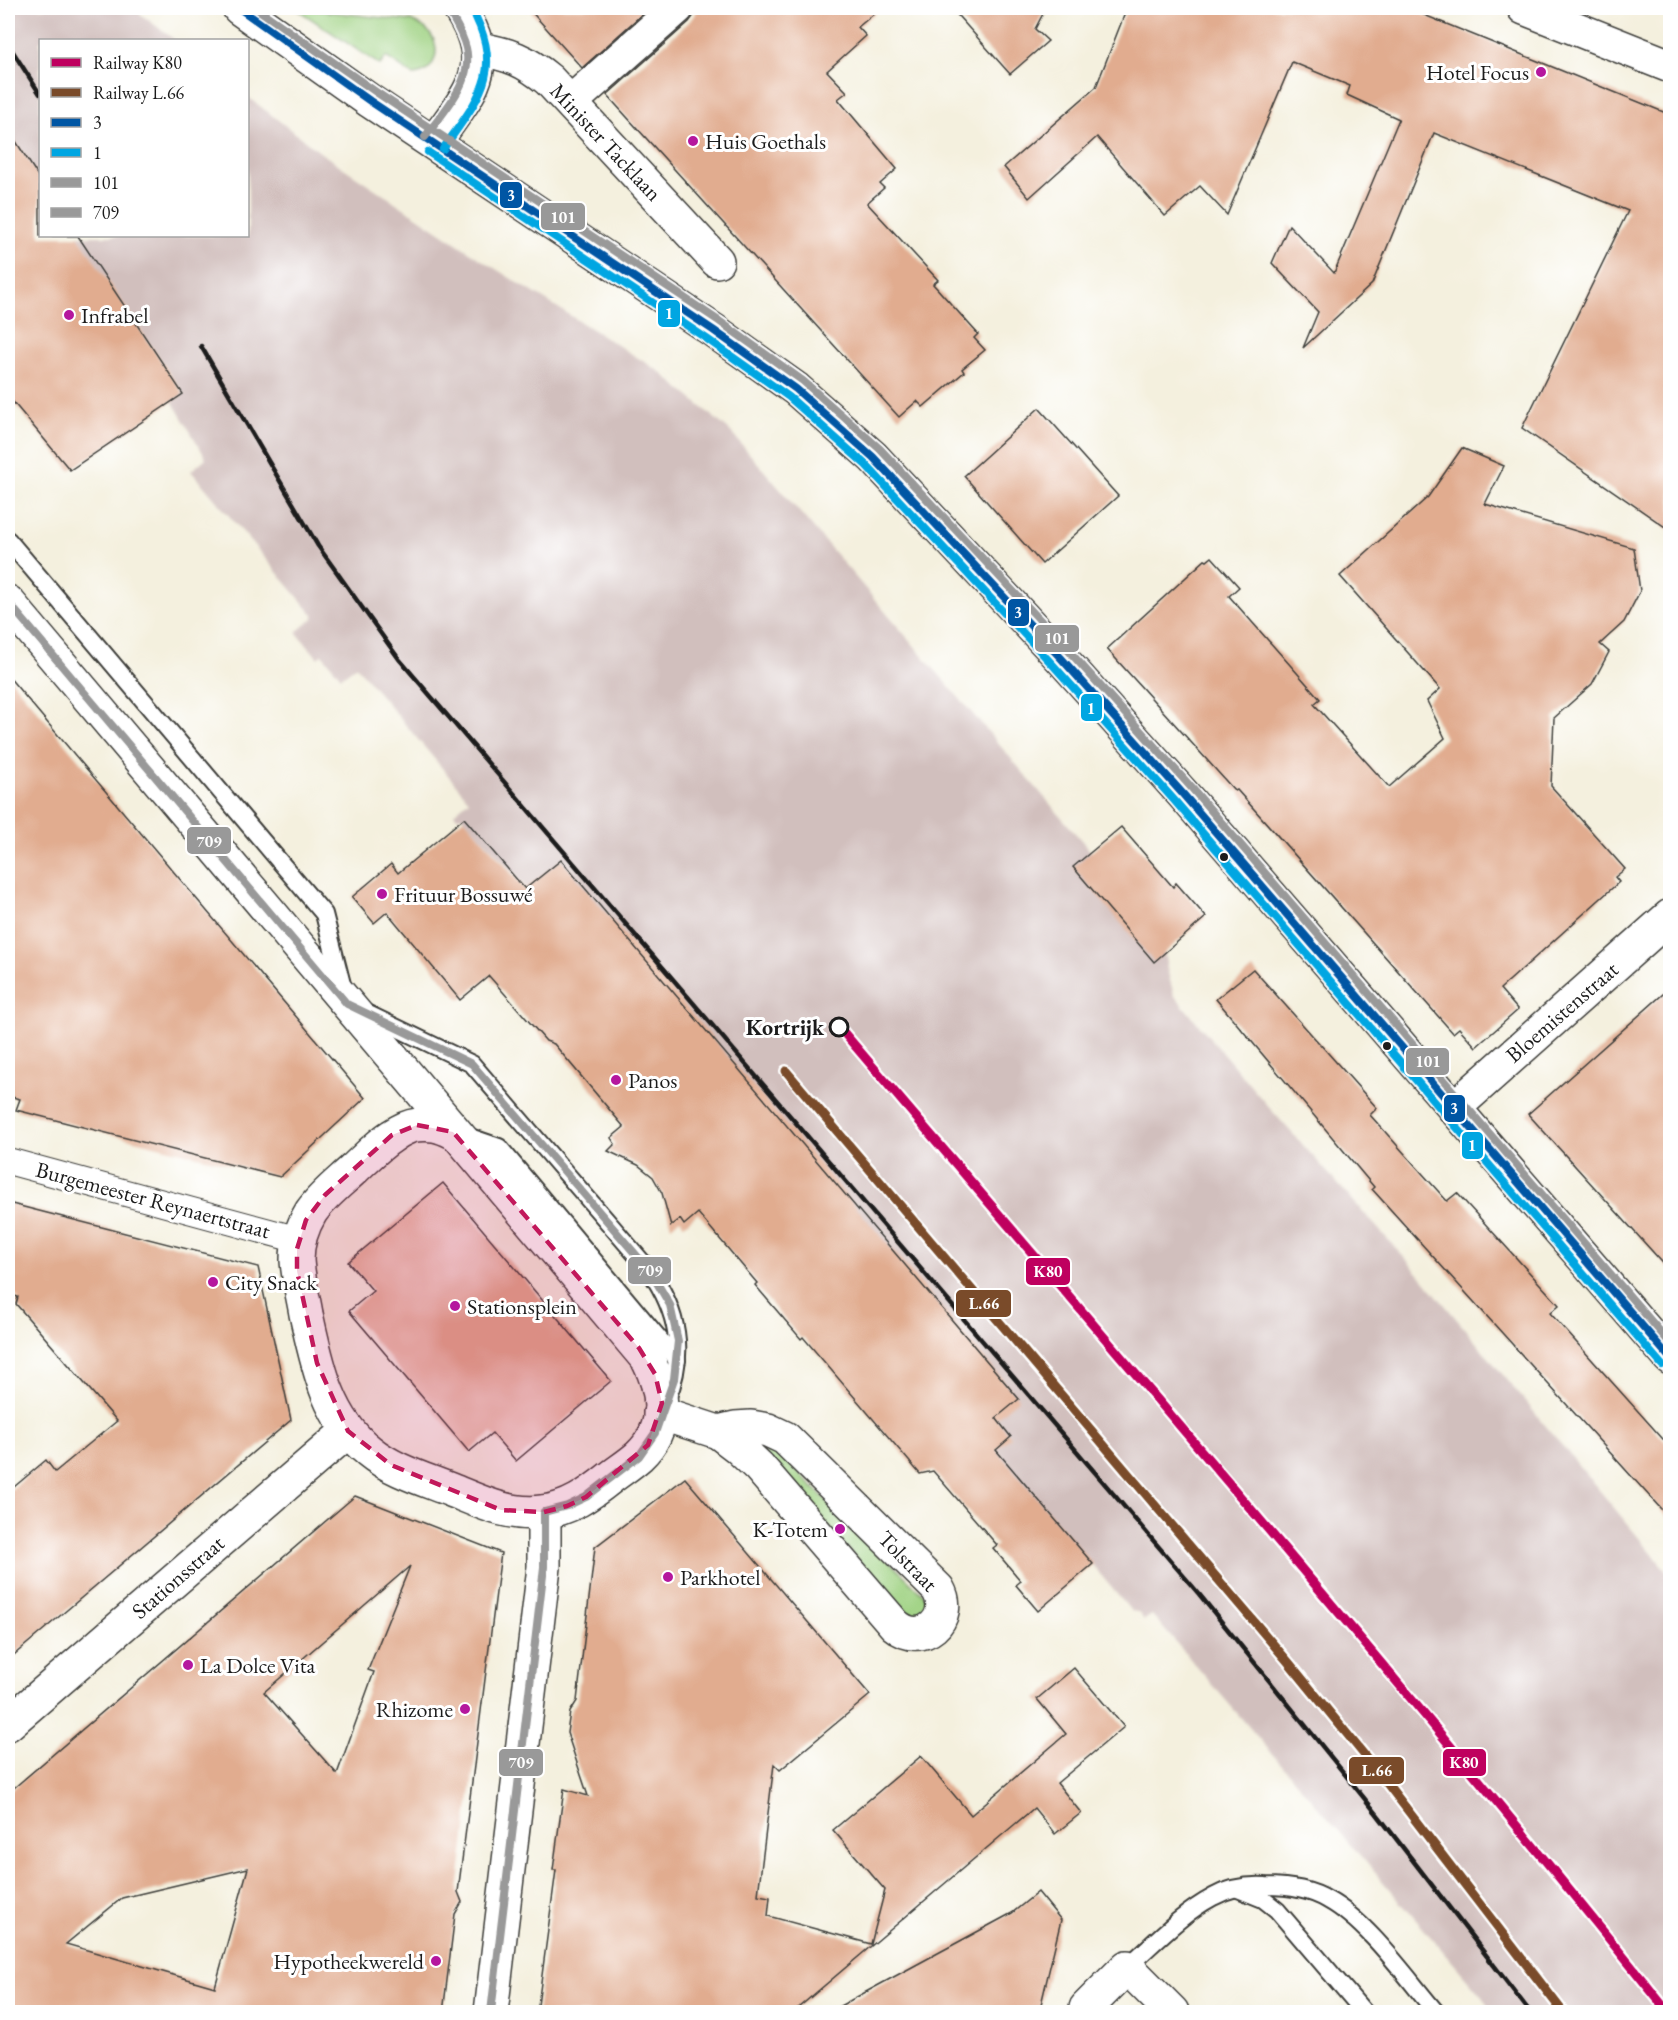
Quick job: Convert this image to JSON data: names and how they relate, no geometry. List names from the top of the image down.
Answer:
{
  "streets": {
    "street": [
      "Minister Tacklaan",
      "Bloemistenstraat",
      "Burgemeester Reynaertstraat",
      "Tolstraat",
      "Stationsstraat"
    ]
  },
  "places": [
    "Hotel Focus",
    "Huis Goethals",
    "Infrabel",
    "Frituur Bossuwé",
    "Kortrijk",
    "Panos",
    "City Snack",
    "Stationsplein",
    "K-Totem",
    "Parkhotel",
    "La Dolce Vita",
    "Rhizome",
    "Hypotheekwereld"
  ],
  "lines": [
    "transit line 3",
    "transit line 1",
    "transit line 101",
    "transit line 709",
    "rail line K80",
    "rail line L.66"
  ],
  "legend": [
    "Railway K80",
    "Railway L.66",
    "3",
    "1",
    "101",
    "709"
  ]
}
